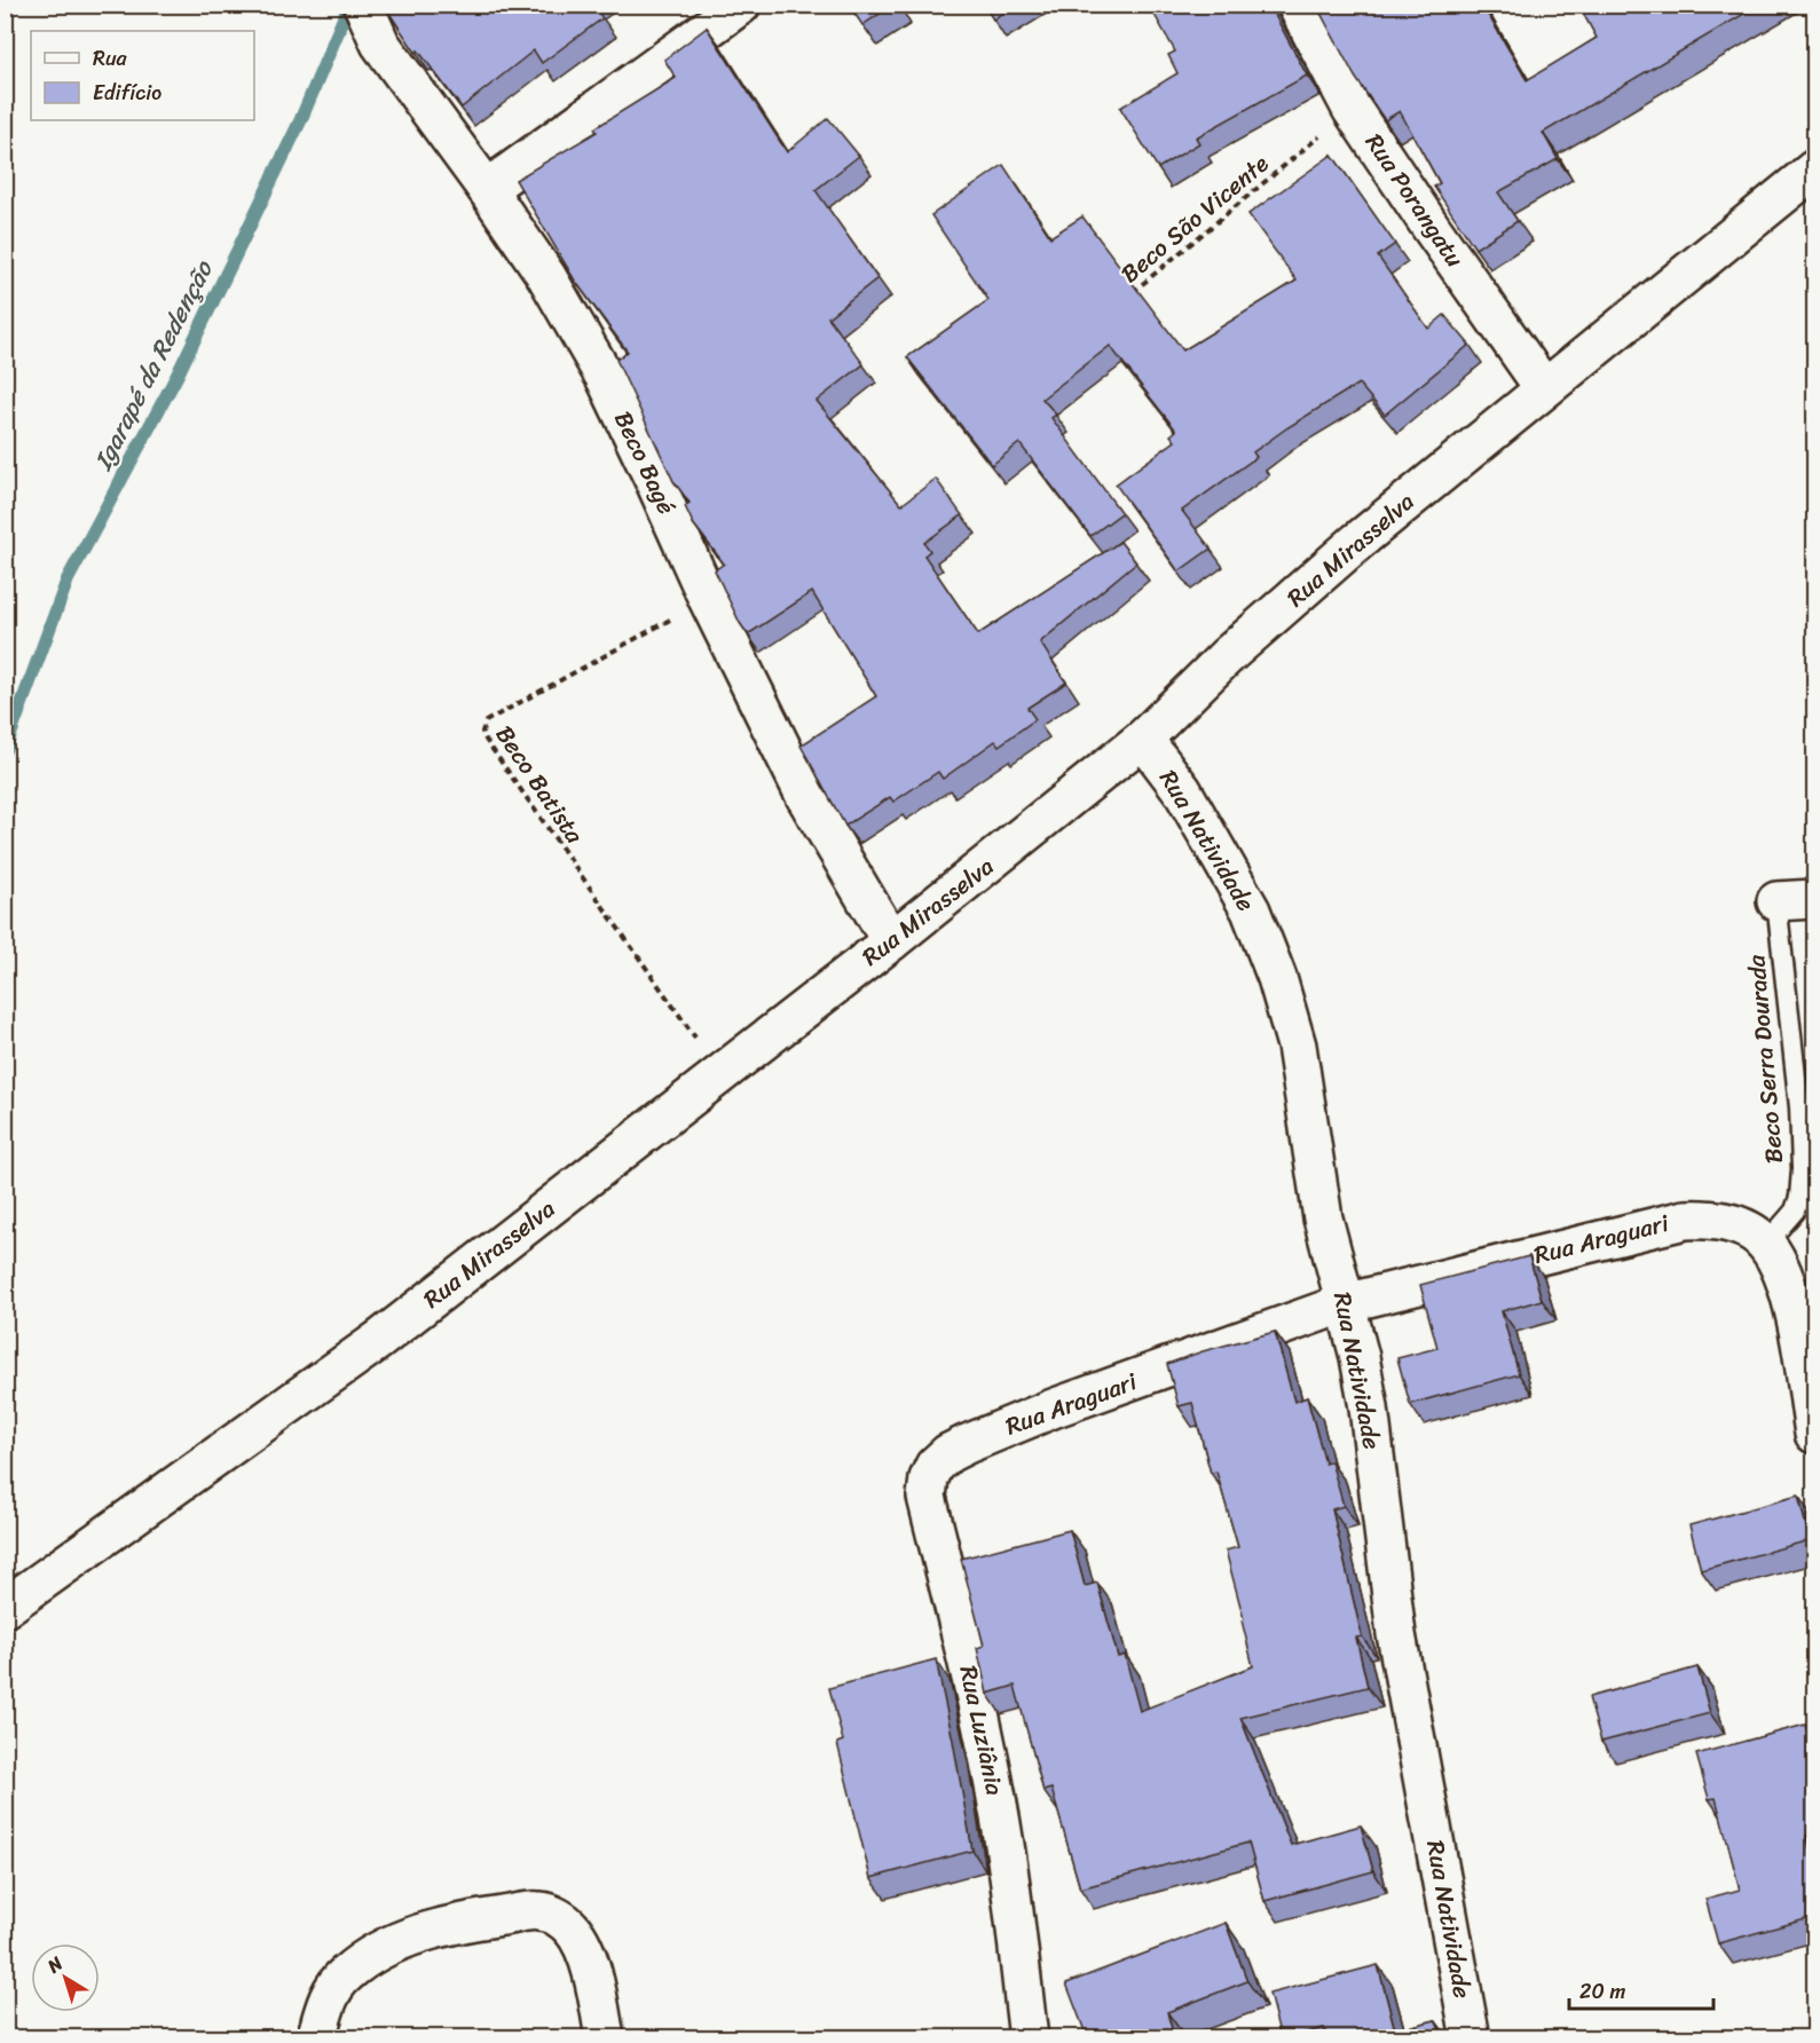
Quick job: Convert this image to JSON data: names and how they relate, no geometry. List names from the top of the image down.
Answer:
{
  "streets": {
    "street": [
      "Rua Porangatu",
      "Beco Bagé",
      "Rua Mirasselva",
      "Rua Natividade",
      "Rua Araguari",
      "Rua Luziânia"
    ],
    "lane": ["Beco Serra Dourada"],
    "path": ["Beco São Vicente", "Beco Batista"]
  },
  "crossings": [
    ["Rua Porangatu", "Beco São Vicente"],
    ["Rua Porangatu", "Rua Mirasselva"],
    ["Beco Bagé", "Rua Mirasselva"],
    ["Beco Bagé", "Beco Batista"],
    ["Rua Mirasselva", "Beco Batista"],
    ["Rua Mirasselva", "Rua Natividade"],
    ["Rua Natividade", "Rua Araguari"],
    ["Beco Serra Dourada", "Rua Araguari"],
    ["Rua Araguari", "Rua Luziânia"]
  ],
  "water": ["Igarapé da Redenção"],
  "legend": ["Rua", "Edifício"],
  "scale_bar": "20 m",
  "north": "top left"
}
